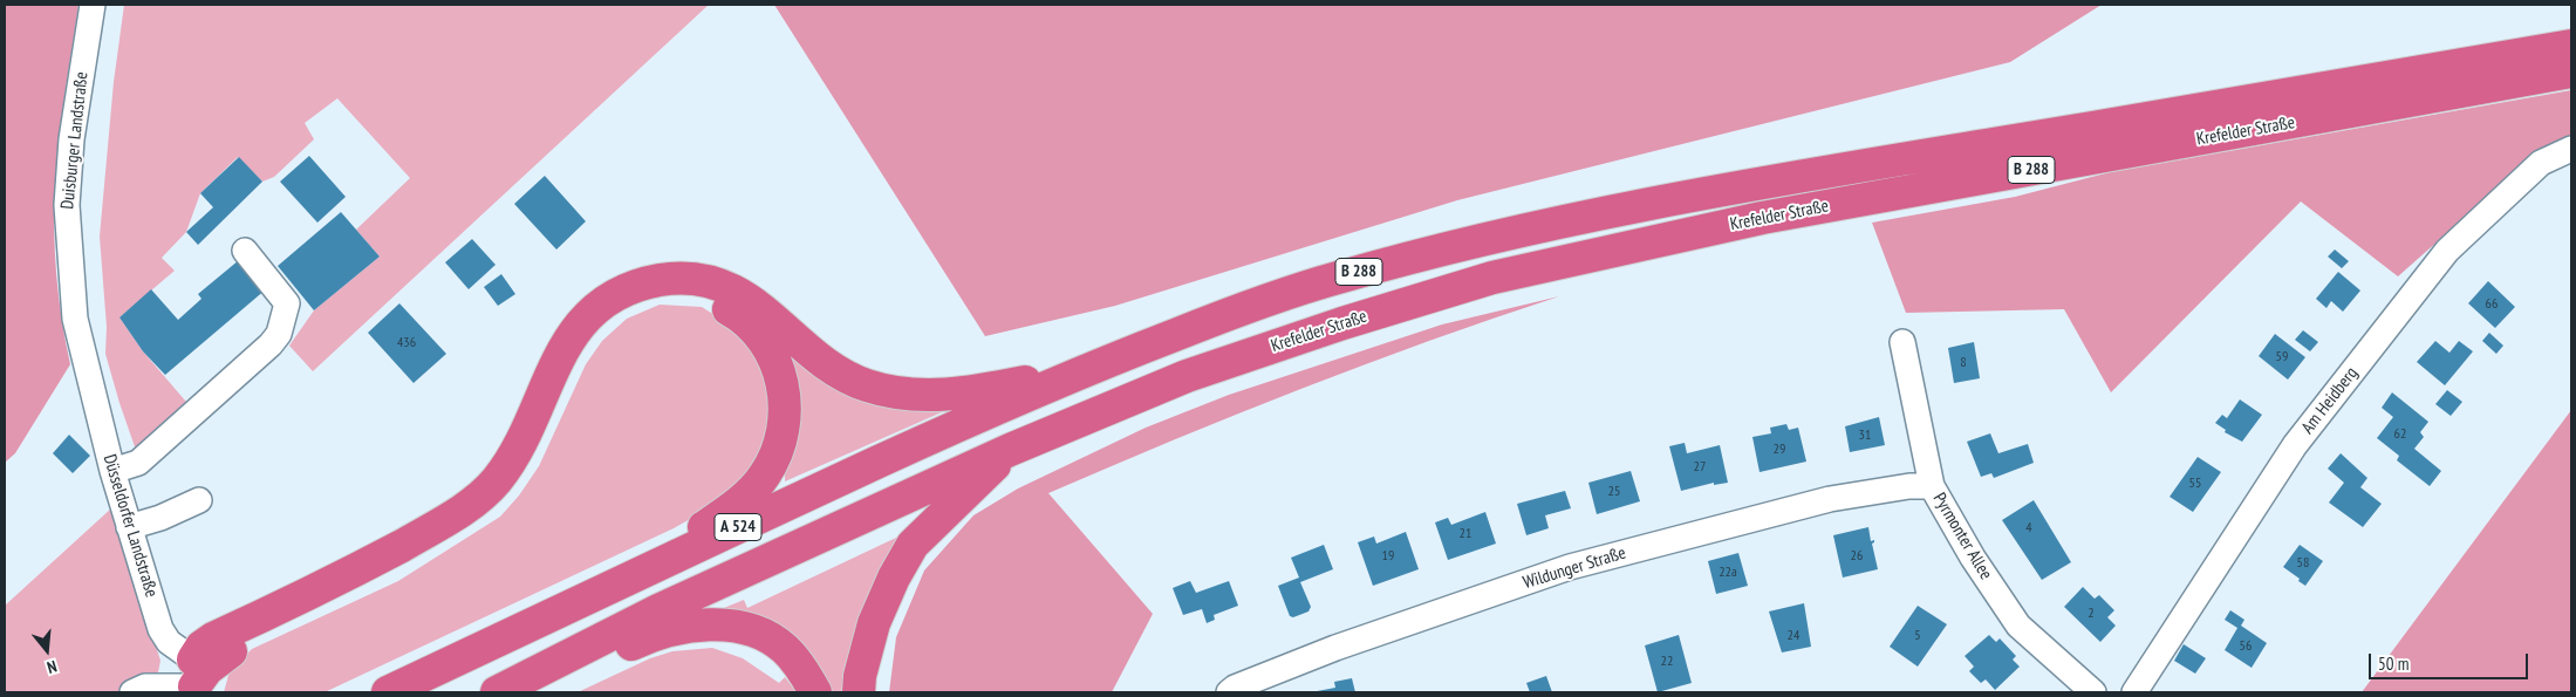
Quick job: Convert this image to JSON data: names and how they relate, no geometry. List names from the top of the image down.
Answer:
{
  "streets": {
    "highway": ["Krefelder Straße", "B 288", "A 524"],
    "street": [
      "Duisburger Landstraße",
      "Am Heidberg",
      "Düsseldorfer Landstraße",
      "Pyrmonter Allee",
      "Wildunger Straße"
    ]
  },
  "crossings": [
    ["Krefelder Straße", "A 524"],
    ["Duisburger Landstraße", "Düsseldorfer Landstraße"],
    ["Pyrmonter Allee", "Wildunger Straße"]
  ],
  "house_numbers": [
    "66",
    "436",
    "59",
    "8",
    "62",
    "31",
    "29",
    "27",
    "55",
    "25",
    "4",
    "21",
    "19",
    "26",
    "58",
    "22a",
    "2",
    "24",
    "5",
    "56",
    "22"
  ],
  "scale_bar": "50 m",
  "north": "bottom"
}
